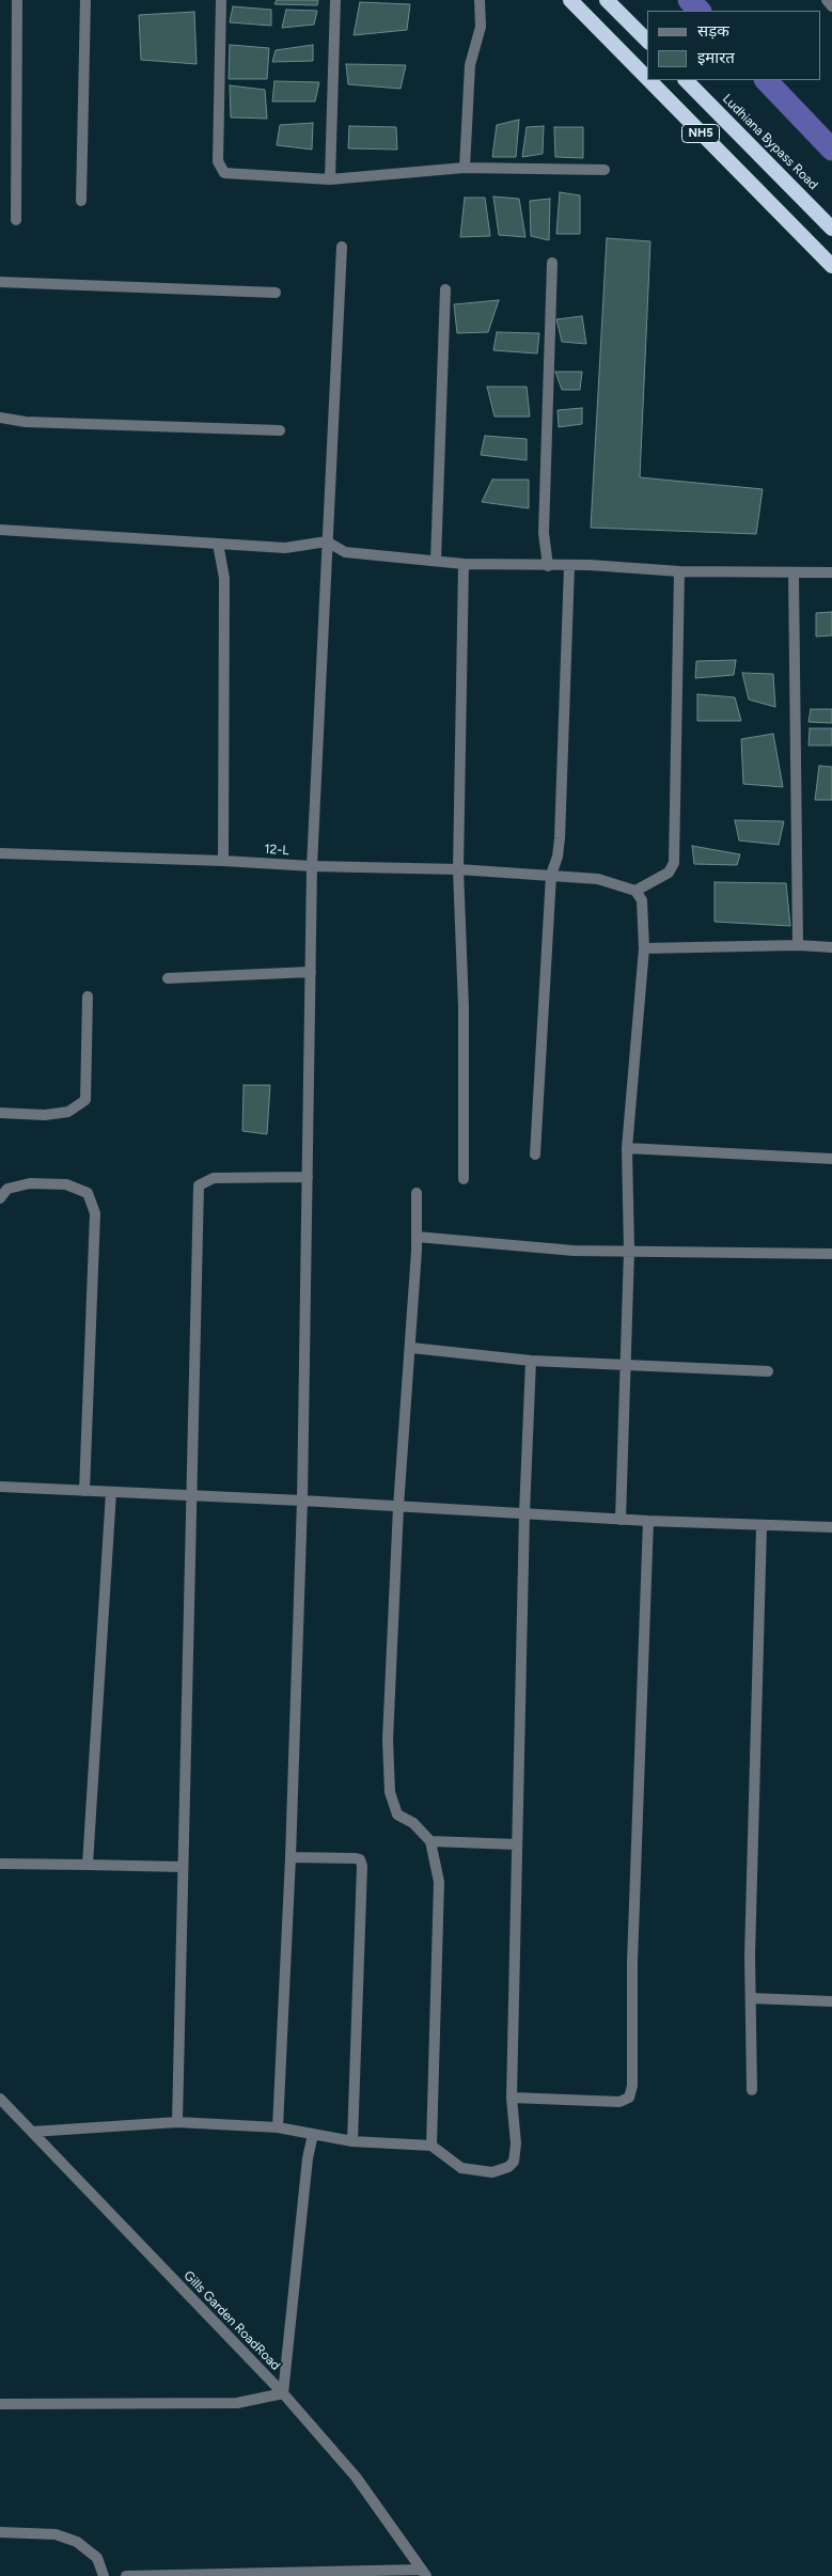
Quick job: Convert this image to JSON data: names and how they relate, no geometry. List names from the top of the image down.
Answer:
{
  "streets": {
    "highway": ["NH5", "Ludhiana Bypass Road"],
    "street": ["12-L", "Gills Garden RoadRoad"]
  },
  "legend": ["सड़क", "इमारत"]
}
